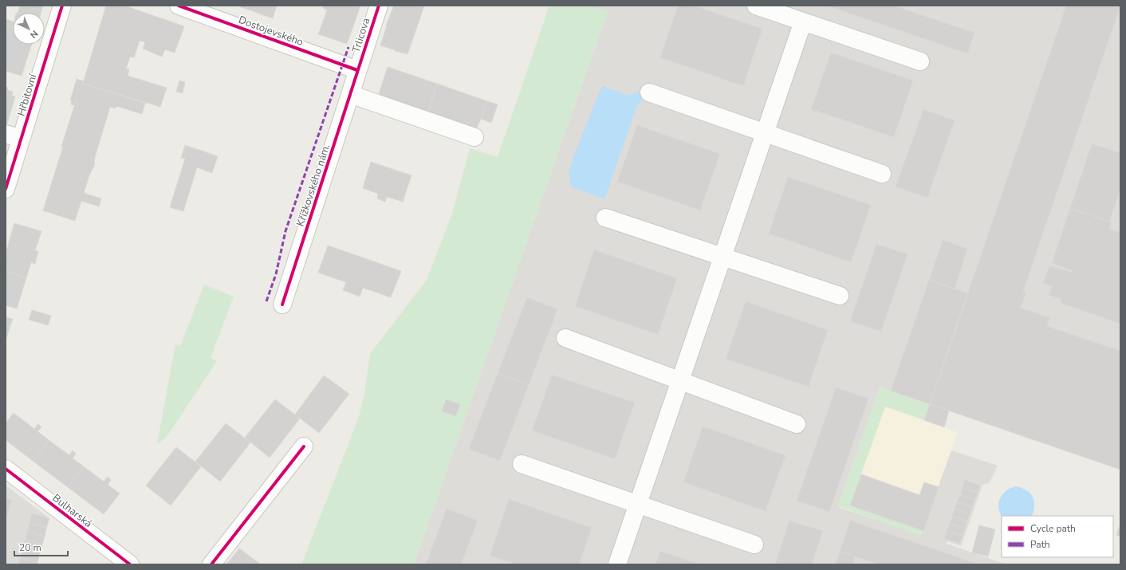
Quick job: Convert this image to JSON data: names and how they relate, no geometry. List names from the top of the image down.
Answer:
{
  "streets": {
    "street": [
      "Dostojevského",
      "Trlicova",
      "Hřbitovní",
      "Křížkovského nám.",
      "Bulharská"
    ]
  },
  "crossings": [
    ["Dostojevského", "Trlicova"],
    ["Dostojevského", "Křížkovského nám."],
    ["Trlicova", "Křížkovského nám."]
  ],
  "legend": ["Cycle path", "Path"],
  "scale_bar": "20 m",
  "north": "bottom right"
}
